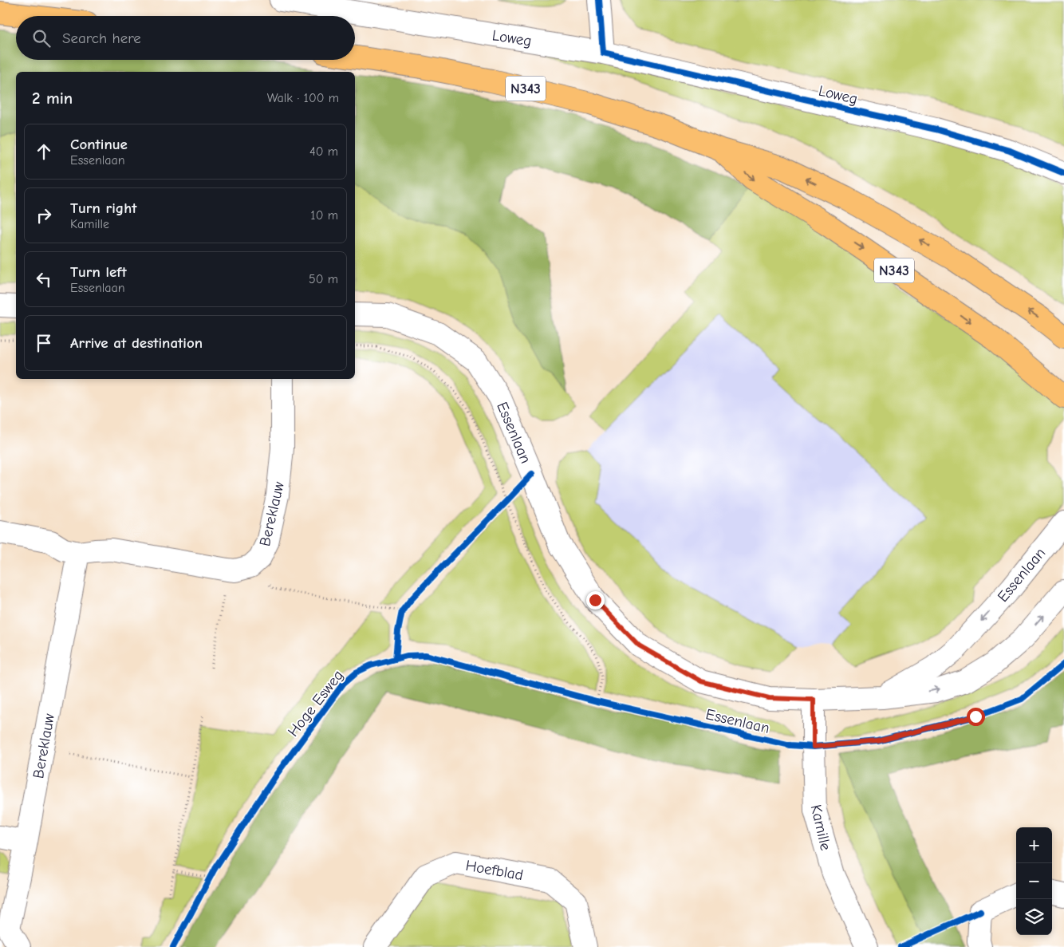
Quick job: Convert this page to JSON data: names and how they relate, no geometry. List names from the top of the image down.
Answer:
{
  "streets": {
    "main road": ["N343"],
    "street": [
      "Loweg",
      "Essenlaan",
      "Bereklauw",
      "Kamille",
      "Hoefblad"
    ],
    "cycle path": ["Hoge Esweg"]
  },
  "crossings": [
    ["Essenlaan", "Kamille"]
  ],
  "page": {
    "search": "Search here",
    "heading": ["2 min", "Walk · 100 m"],
    "list": [
      ["Continue", "Essenlaan", "40 m"],
      ["Turn right", "Kamille", "10 m"],
      ["Turn left", "Essenlaan", "50 m"],
      "Arrive at destination"
    ],
    "map_buttons": ["+", "−"]
  }
}
